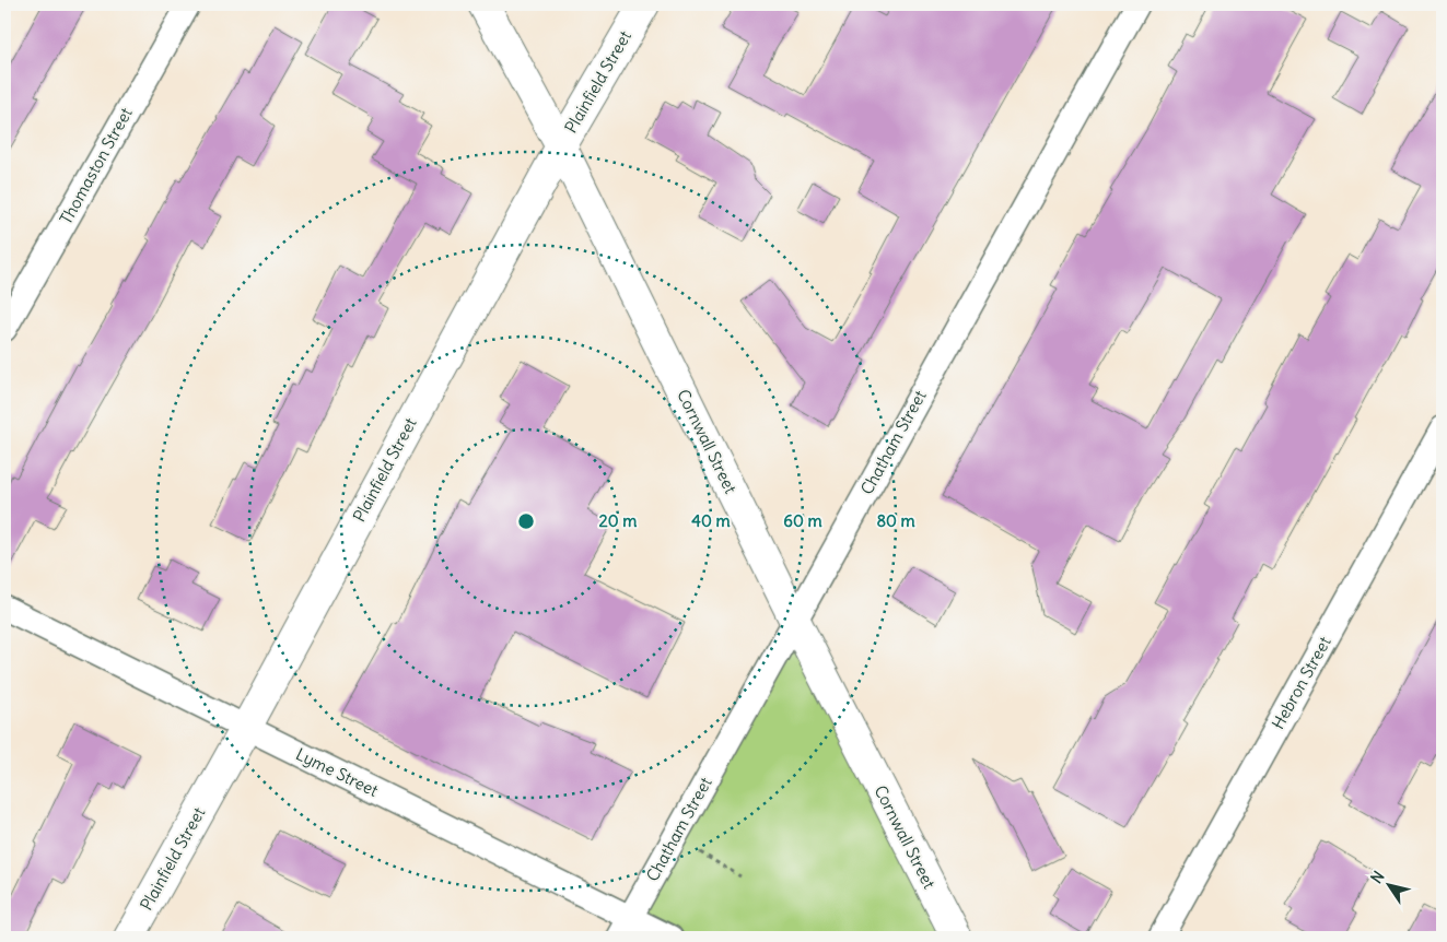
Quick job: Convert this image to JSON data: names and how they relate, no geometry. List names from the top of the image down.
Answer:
{
  "streets": {
    "street": [
      "Plainfield Street",
      "Thomaston Street",
      "Cornwall Street",
      "Chatham Street",
      "Hebron Street",
      "Lyme Street"
    ]
  },
  "crossings": [
    ["Plainfield Street", "Cornwall Street"],
    ["Plainfield Street", "Lyme Street"],
    ["Cornwall Street", "Chatham Street"],
    ["Chatham Street", "Lyme Street"]
  ],
  "north": "top left",
  "rings": [
    "20 m",
    "40 m",
    "60 m",
    "80 m"
  ]
}
